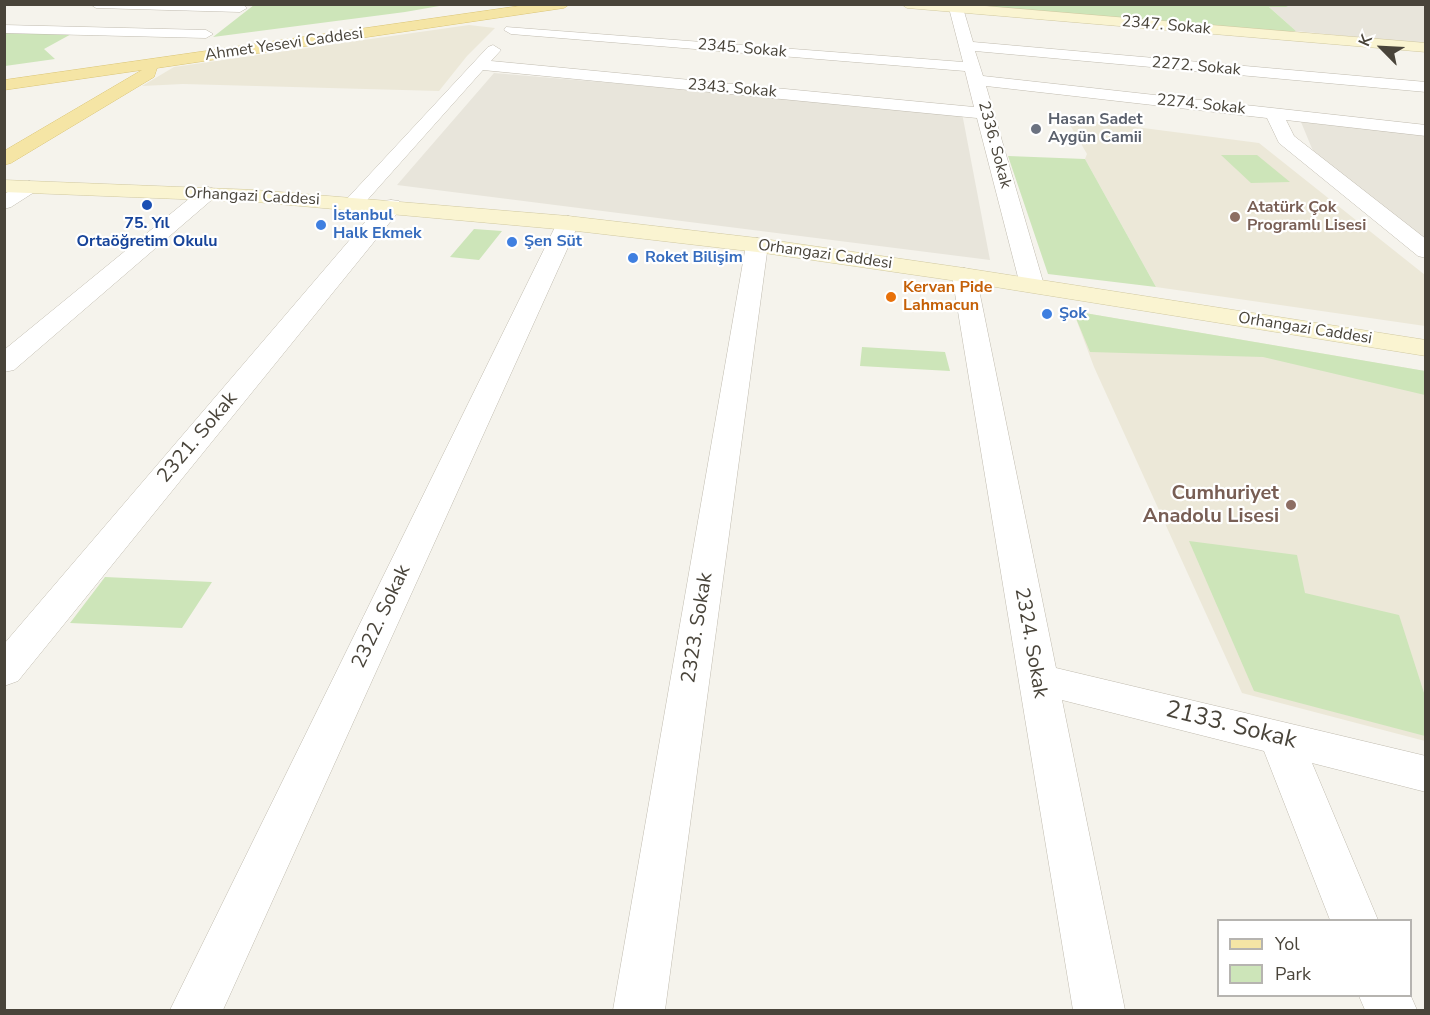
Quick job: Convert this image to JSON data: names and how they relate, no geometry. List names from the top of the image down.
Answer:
{
  "streets": {
    "main road": ["2347. Sokak", "Ahmet Yesevi Caddesi", "Orhangazi Caddesi"],
    "street": [
      "2345. Sokak",
      "2272. Sokak",
      "2343. Sokak",
      "2274. Sokak",
      "2336. Sokak",
      "2321. Sokak",
      "2322. Sokak",
      "2323. Sokak",
      "2324. Sokak",
      "2133. Sokak"
    ]
  },
  "crossings": [
    ["2347. Sokak", "2336. Sokak"],
    ["2345. Sokak", "2274. Sokak"],
    ["2345. Sokak", "2336. Sokak"],
    ["2272. Sokak", "2336. Sokak"],
    ["2343. Sokak", "2336. Sokak"],
    ["2274. Sokak", "2336. Sokak"],
    ["2336. Sokak", "Orhangazi Caddesi"],
    ["Orhangazi Caddesi", "2321. Sokak"],
    ["Orhangazi Caddesi", "2322. Sokak"],
    ["Orhangazi Caddesi", "2323. Sokak"],
    ["Orhangazi Caddesi", "2324. Sokak"],
    ["2324. Sokak", "2133. Sokak"]
  ],
  "places": [
    "Hasan Sadet Aygün Camii",
    "75. Yıl Ortaöğretim Okulu",
    "Atatürk Çok Programlı Lisesi",
    "İstanbul Halk Ekmek",
    "Şen Süt",
    "Roket Bilişim",
    "Kervan Pide Lahmacun",
    "Şok",
    "Cumhuriyet Anadolu Lisesi"
  ],
  "legend": ["Yol", "Park"],
  "north": "top left"
}
